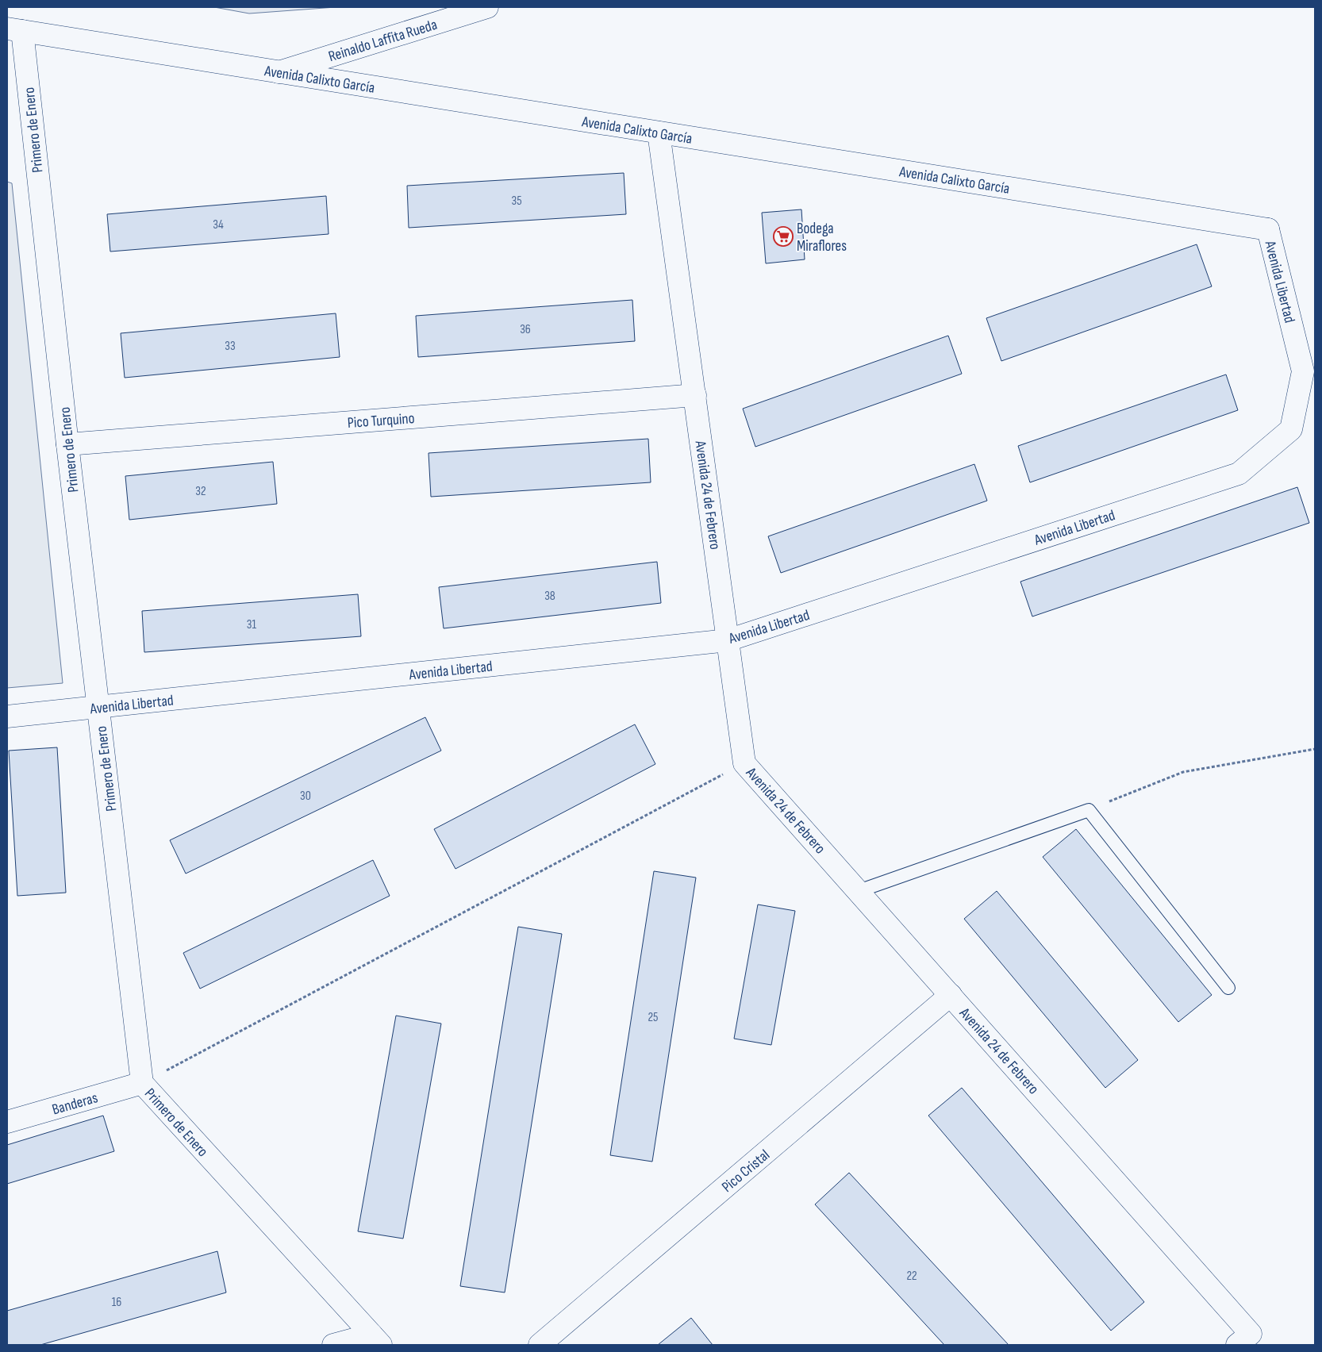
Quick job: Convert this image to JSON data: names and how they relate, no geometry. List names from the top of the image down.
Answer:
{
  "streets": {
    "street": [
      "Reinaldo Laffita Rueda",
      "Avenida Calixto García",
      "Primero de Enero",
      "Avenida Libertad",
      "Pico Turquino",
      "Avenida 24 de Febrero",
      "Banderas",
      "Pico Cristal"
    ]
  },
  "crossings": [
    ["Reinaldo Laffita Rueda", "Avenida Calixto García"],
    ["Avenida Calixto García", "Primero de Enero"],
    ["Avenida Calixto García", "Avenida Libertad"],
    ["Avenida Calixto García", "Avenida 24 de Febrero"],
    ["Primero de Enero", "Avenida Libertad"],
    ["Primero de Enero", "Pico Turquino"],
    ["Primero de Enero", "Banderas"],
    ["Avenida Libertad", "Avenida 24 de Febrero"],
    ["Pico Turquino", "Avenida 24 de Febrero"],
    ["Avenida 24 de Febrero", "Pico Cristal"]
  ],
  "places": {
    "supermarket": ["Bodega Miraflores"]
  },
  "house_numbers": [
    "35",
    "34",
    "36",
    "33",
    "32",
    "38",
    "31",
    "30",
    "25",
    "22",
    "16"
  ]
}
